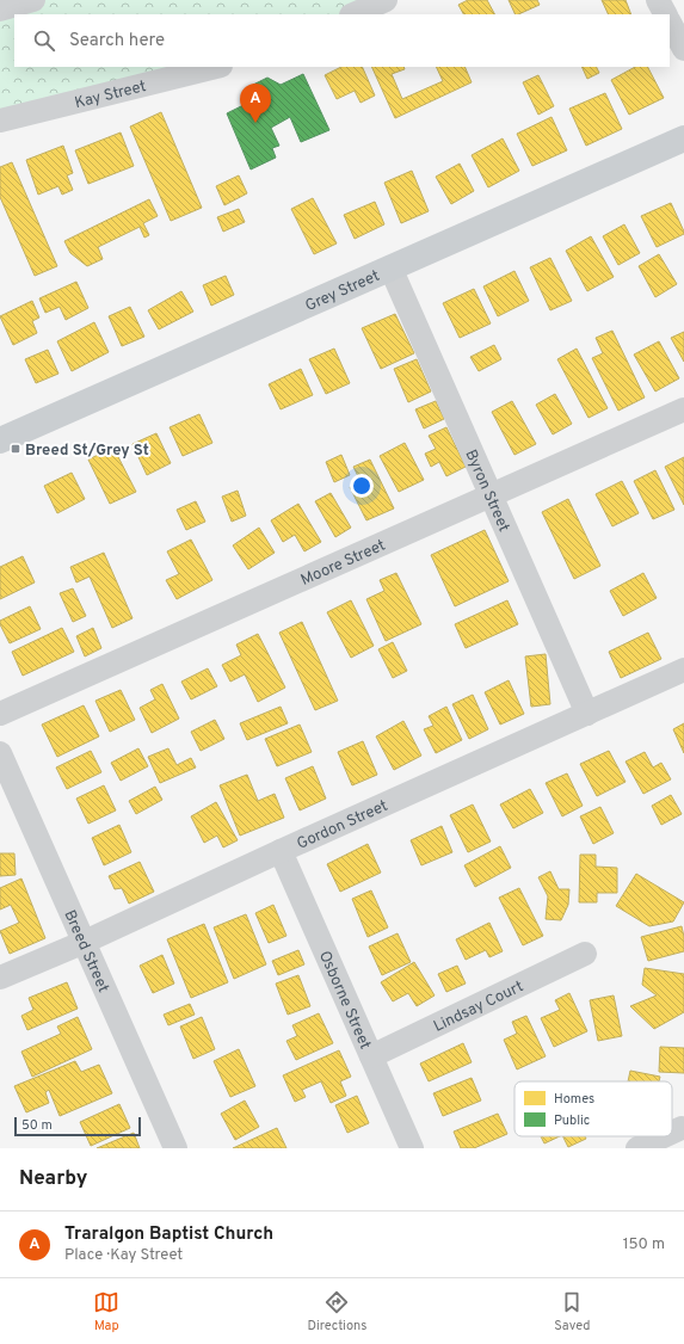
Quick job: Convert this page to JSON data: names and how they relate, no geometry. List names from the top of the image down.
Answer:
{
  "streets": {
    "main road": ["Grey Street"],
    "street": [
      "Kay Street",
      "Byron Street",
      "Moore Street",
      "Gordon Street",
      "Breed Street",
      "Osborne Street",
      "Lindsay Court"
    ]
  },
  "crossings": [
    ["Grey Street", "Byron Street"],
    ["Byron Street", "Moore Street"],
    ["Byron Street", "Gordon Street"],
    ["Gordon Street", "Breed Street"],
    ["Gordon Street", "Osborne Street"],
    ["Osborne Street", "Lindsay Court"]
  ],
  "places": {
    "transit": ["Breed St/Grey St"]
  },
  "legend": ["Homes", "Public"],
  "scale_bar": "50 m",
  "page": {
    "search": "Search here",
    "pins": "A",
    "scale": "50 m",
    "heading": "Nearby",
    "list": [
      {
        "mark": "A",
        "name": "Traralgon Baptist Church",
        "note": "Place · Kay Street",
        "value": "150 m"
      }
    ],
    "nav": ["Map", "Directions", "Saved"]
  }
}
